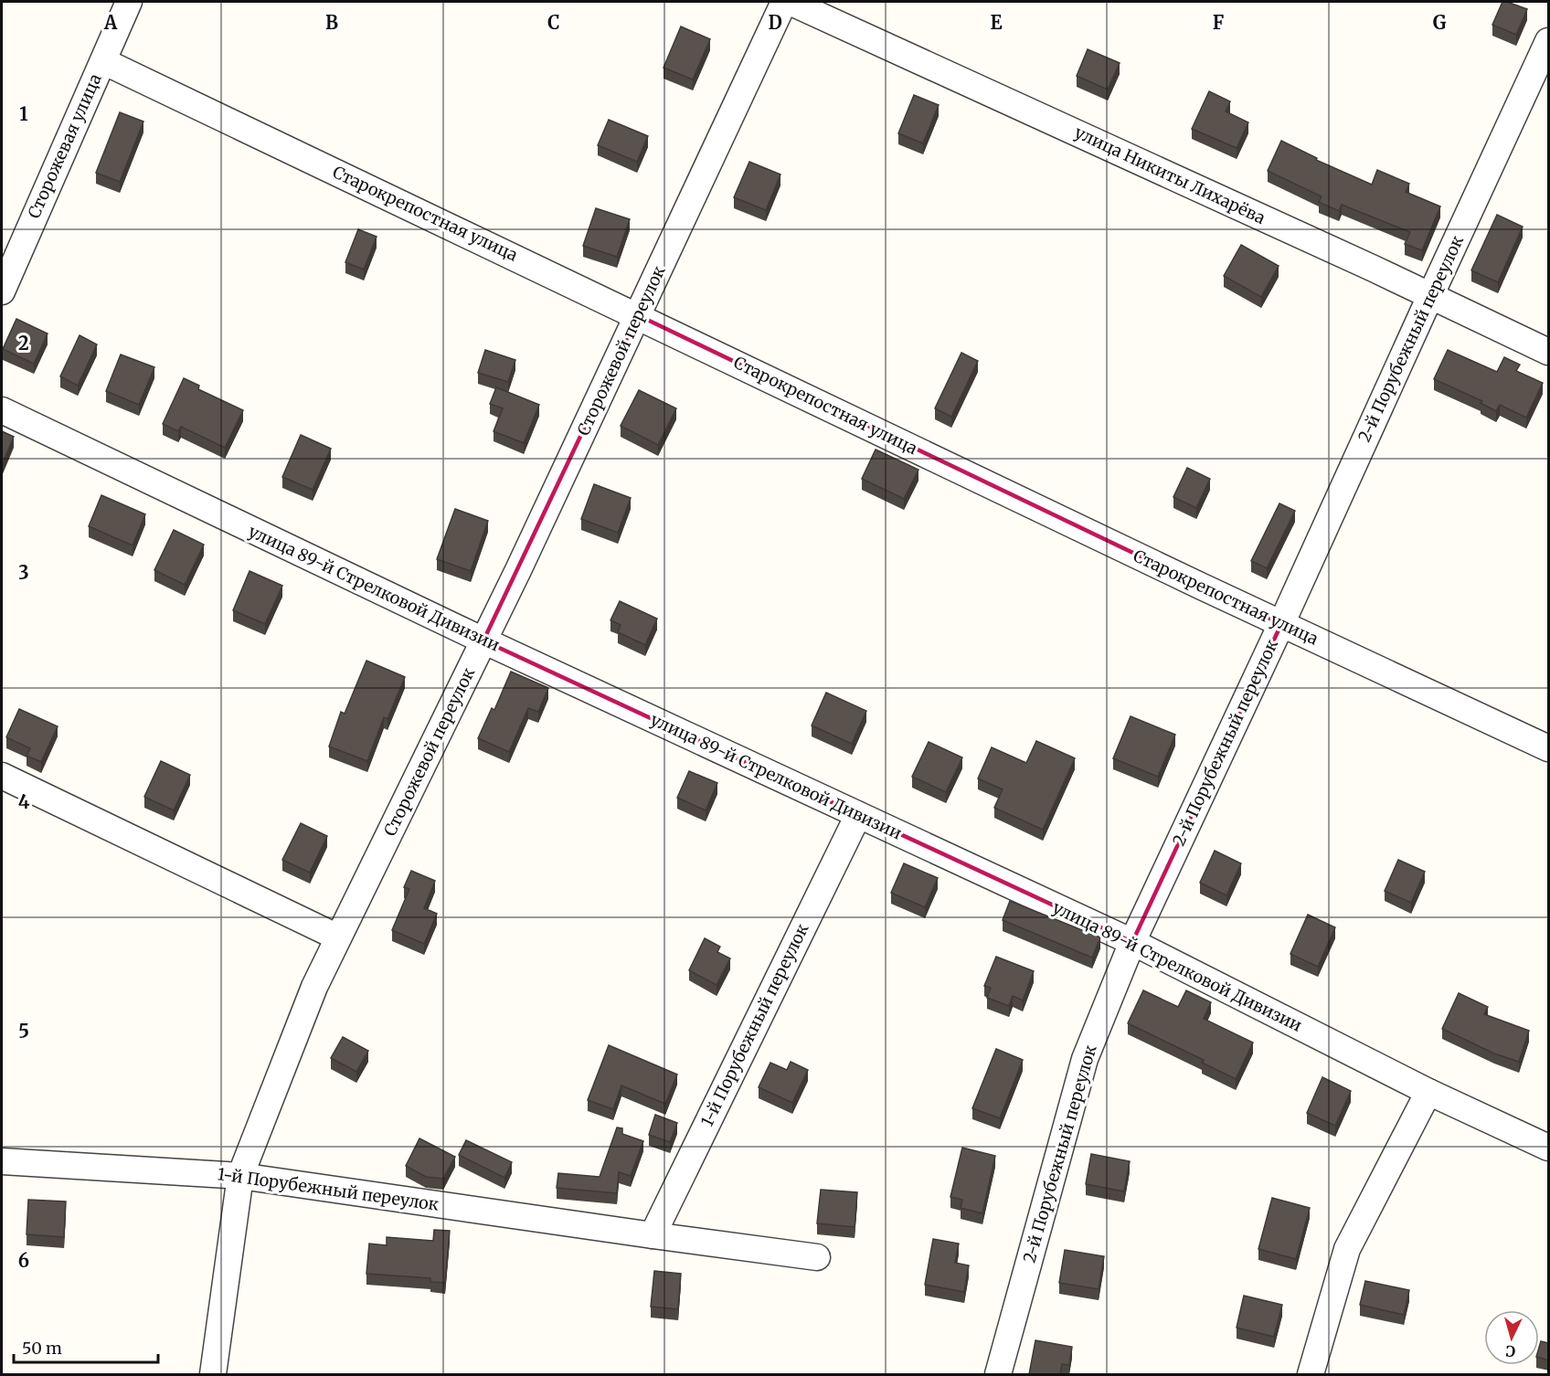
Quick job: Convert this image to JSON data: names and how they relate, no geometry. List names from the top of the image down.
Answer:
{
  "streets": {
    "street": [
      "Сторожевая улица",
      "улица Никиты Лихарёва",
      "Старокрепостная улица",
      "2-й Порубежный переулок",
      "Сторожевой переулок",
      "улица 89-й Стрелковой Дивизии",
      "1-й Порубежный переулок"
    ]
  },
  "crossings": [
    ["Сторожевая улица", "Старокрепостная улица"],
    ["улица Никиты Лихарёва", "2-й Порубежный переулок"],
    ["Старокрепостная улица", "2-й Порубежный переулок"],
    ["Старокрепостная улица", "Сторожевой переулок"],
    ["2-й Порубежный переулок", "улица 89-й Стрелковой Дивизии"],
    ["Сторожевой переулок", "улица 89-й Стрелковой Дивизии"],
    ["Сторожевой переулок", "1-й Порубежный переулок"],
    ["улица 89-й Стрелковой Дивизии", "1-й Порубежный переулок"]
  ],
  "scale_bar": "50 m",
  "north": "bottom",
  "grid": {
    "columns": [
      "A",
      "B",
      "C",
      "D",
      "E",
      "F",
      "G"
    ],
    "rows": [
      "1",
      "2",
      "3",
      "4",
      "5",
      "6"
    ]
  }
}
